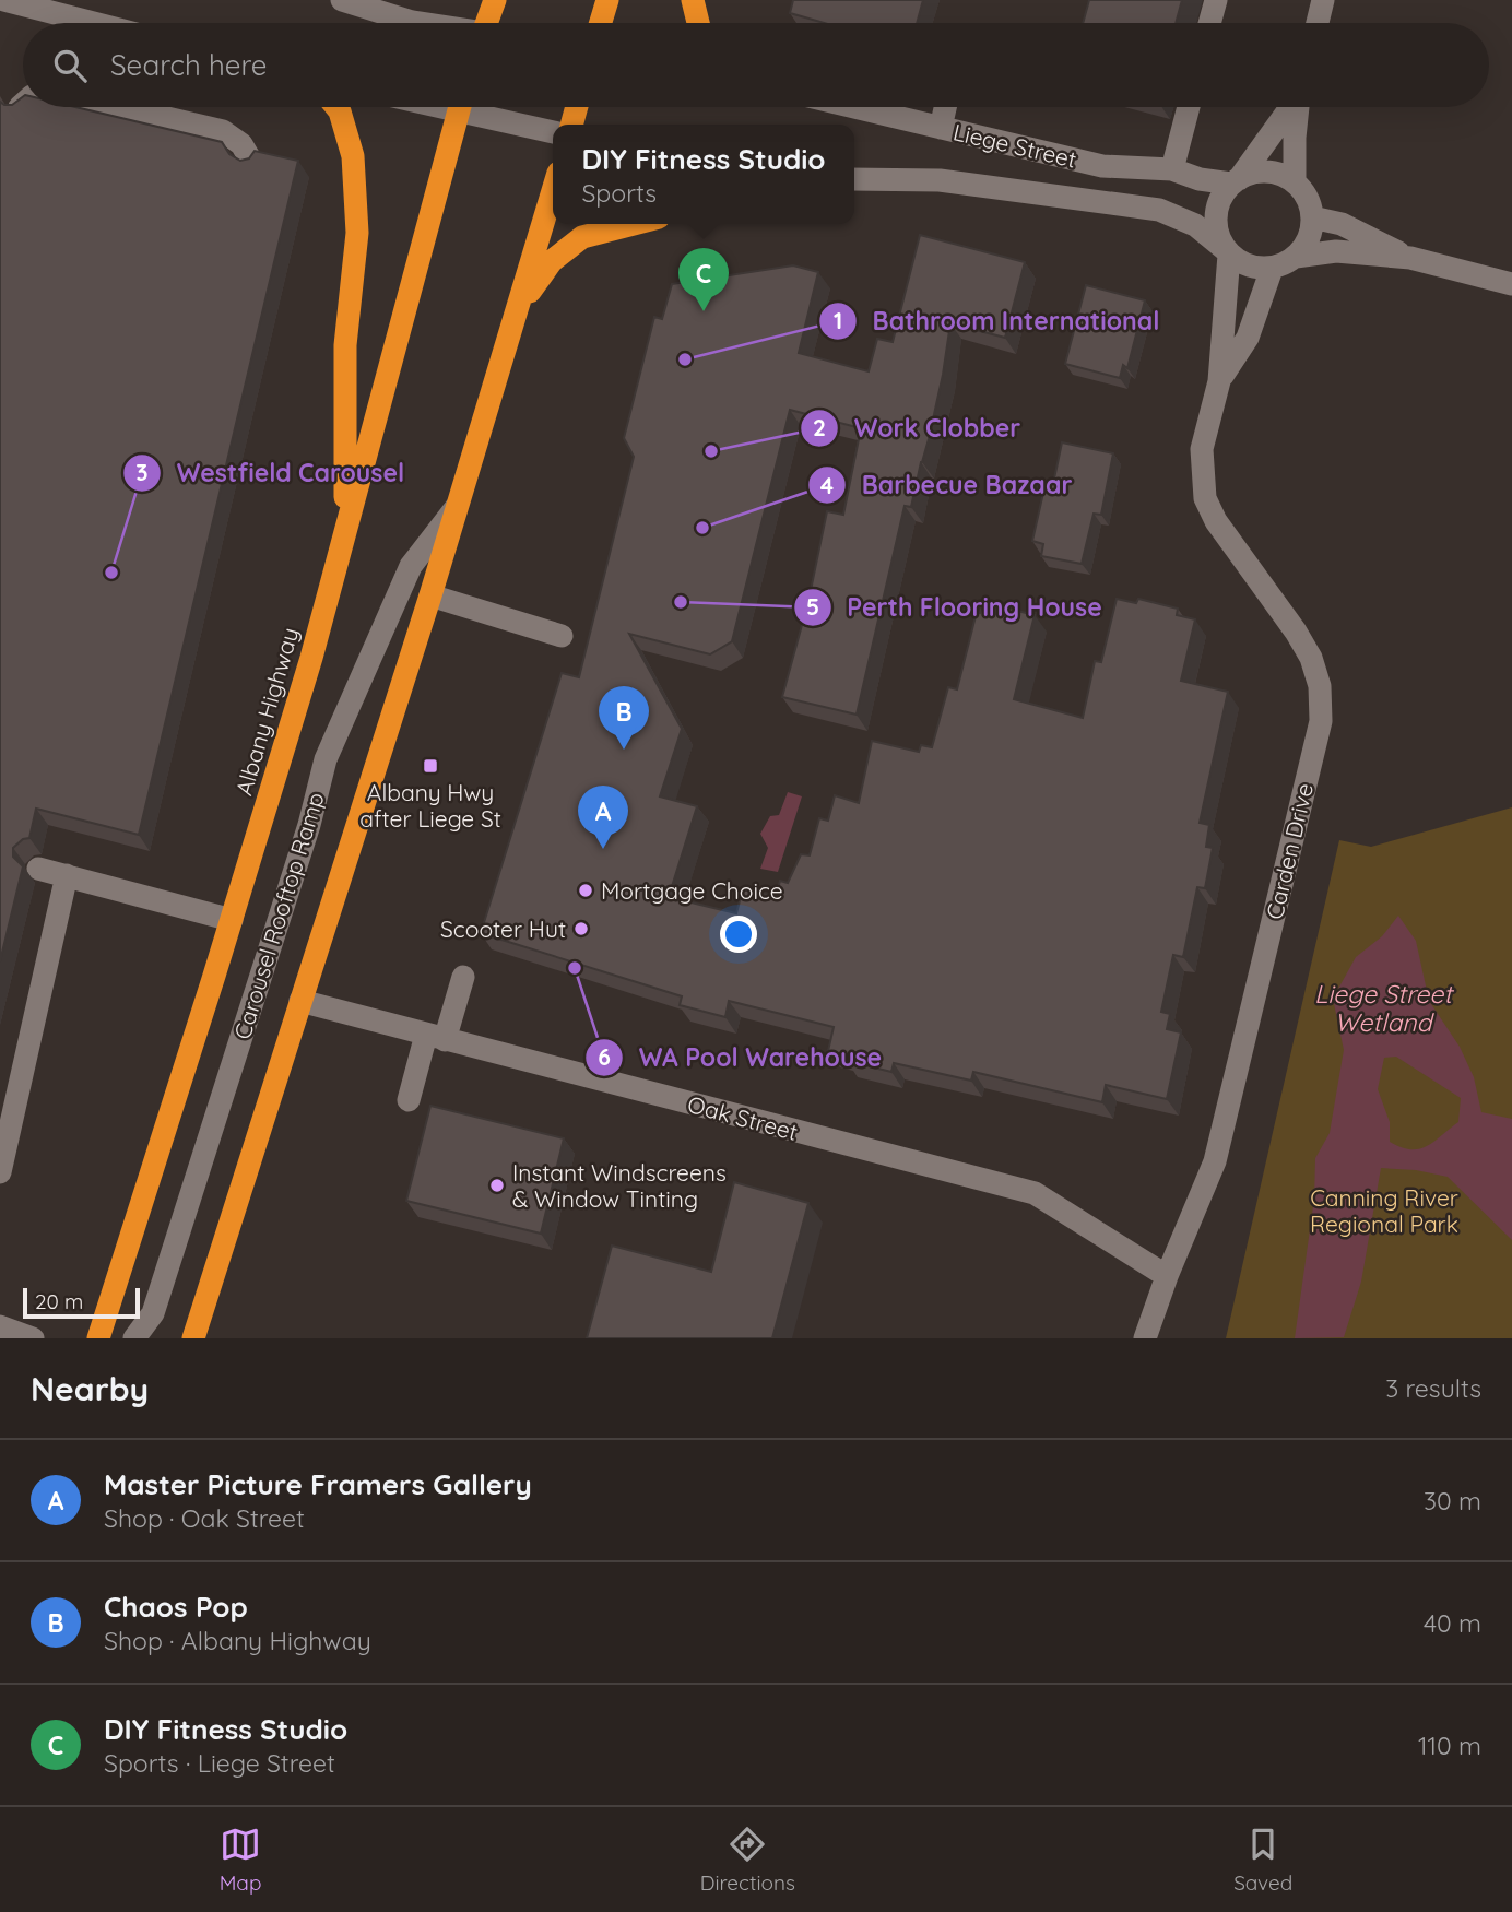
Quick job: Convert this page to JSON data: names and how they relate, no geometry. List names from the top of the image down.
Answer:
{
  "streets": {
    "highway": ["Albany Highway"],
    "street": [
      "Liege Street",
      "Carden Drive",
      "Carousel Rooftop Ramp",
      "Oak Street"
    ]
  },
  "crossings": [
    ["Liege Street", "Carden Drive"],
    ["Carden Drive", "Oak Street"]
  ],
  "water": ["Liege Street Wetland"],
  "parks": ["Canning River Regional Park"],
  "places": {
    "other": [
      "Bathroom International",
      "Work Clobber",
      "Barbecue Bazaar",
      "Westfield Carousel",
      "Perth Flooring House",
      "Mortgage Choice",
      "Scooter Hut",
      "WA Pool Warehouse",
      "Instant Windscreens & Window Tinting"
    ],
    "transit": ["Albany Hwy after Liege St"]
  },
  "scale_bar": "20 m",
  "page": {
    "search": "Search here",
    "popup": ["DIY Fitness Studio", "Sports"],
    "pins": ["C", "B", "A"],
    "scale": "20 m",
    "heading": ["Nearby", "3 results"],
    "list": [
      {
        "mark": "A",
        "name": "Master Picture Framers Gallery",
        "note": "Shop · Oak Street",
        "value": "30 m"
      },
      {
        "mark": "B",
        "name": "Chaos Pop",
        "note": "Shop · Albany Highway",
        "value": "40 m"
      },
      {
        "mark": "C",
        "name": "DIY Fitness Studio",
        "note": "Sports · Liege Street",
        "value": "110 m"
      }
    ],
    "nav": ["Map", "Directions", "Saved"]
  }
}
